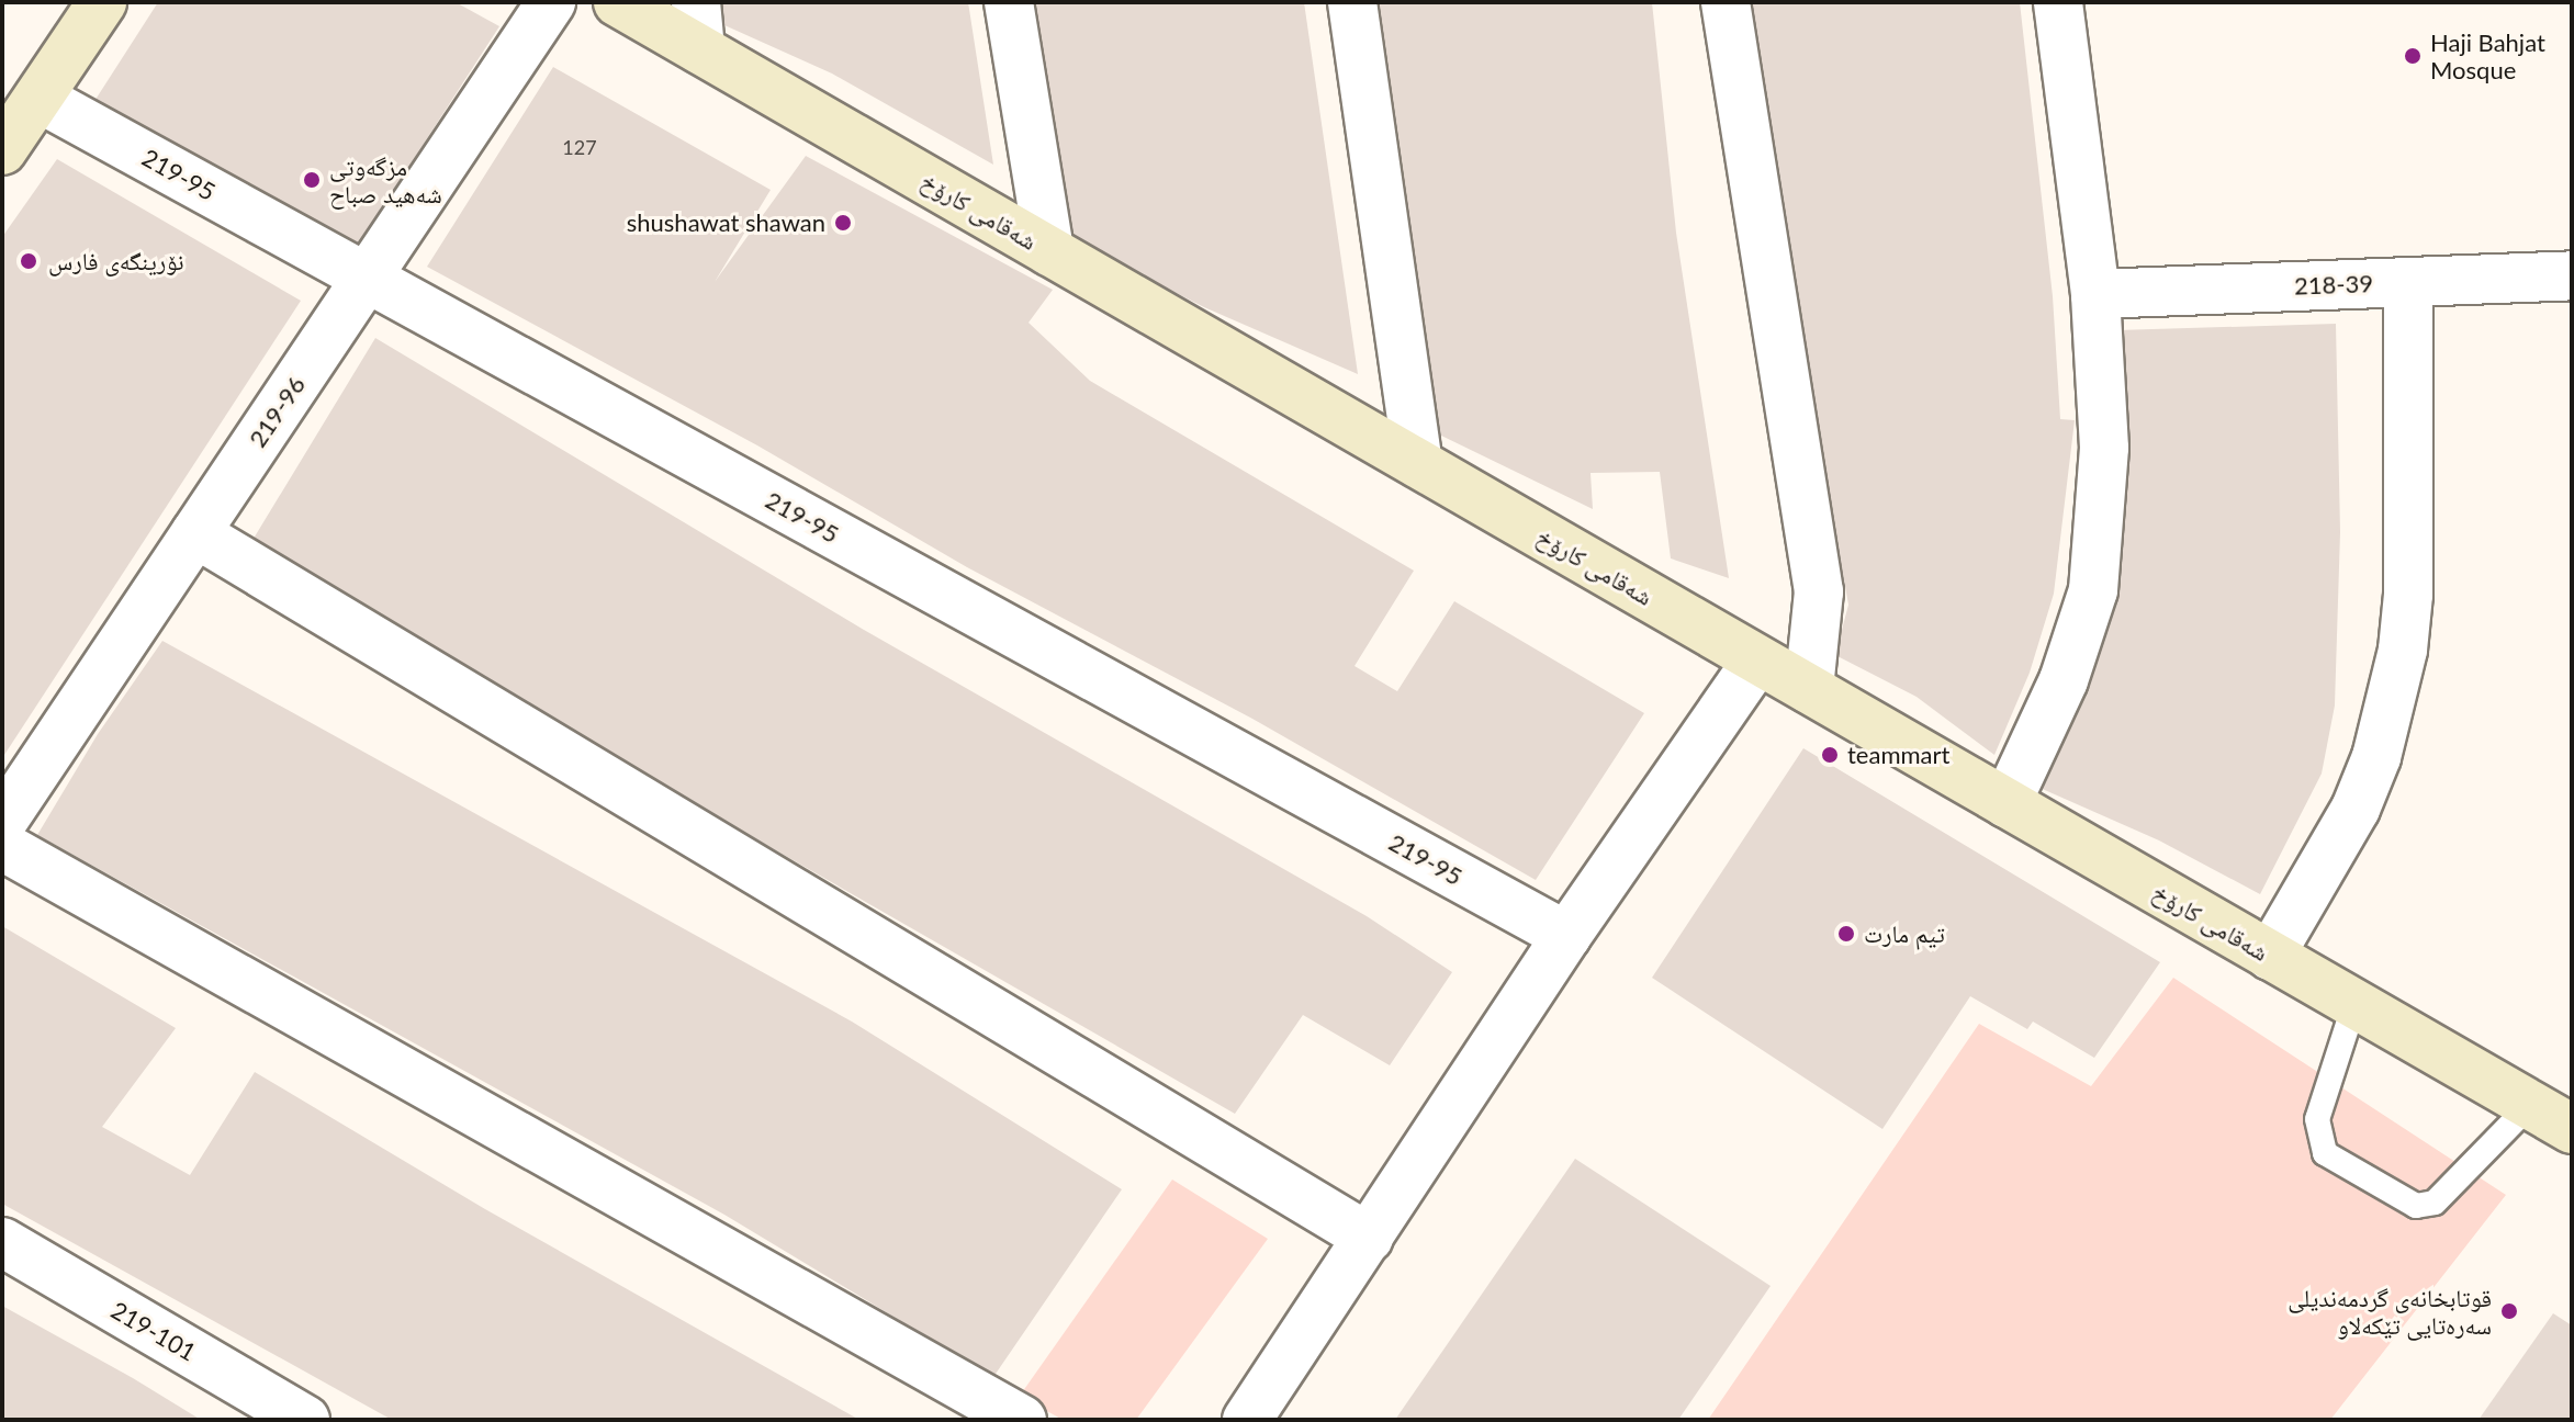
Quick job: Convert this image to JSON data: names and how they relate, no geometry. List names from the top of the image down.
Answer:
{
  "streets": {
    "street": [
      "219-95",
      "شەقامی کارۆخ",
      "218-39",
      "219-96",
      "219-101"
    ]
  },
  "crossings": [
    ["219-95", "219-96"]
  ],
  "places": [
    "Haji Bahjat Mosque",
    "مزگه‌وتی شه‌هید صباح",
    "shushawat shawan",
    "نۆرینگەی فارس",
    "teammart",
    "تيم مارت",
    "قوتابخانەی گردمەندیلی سەرەتایی تێكەلاو"
  ],
  "house_numbers": ["127"]
}
